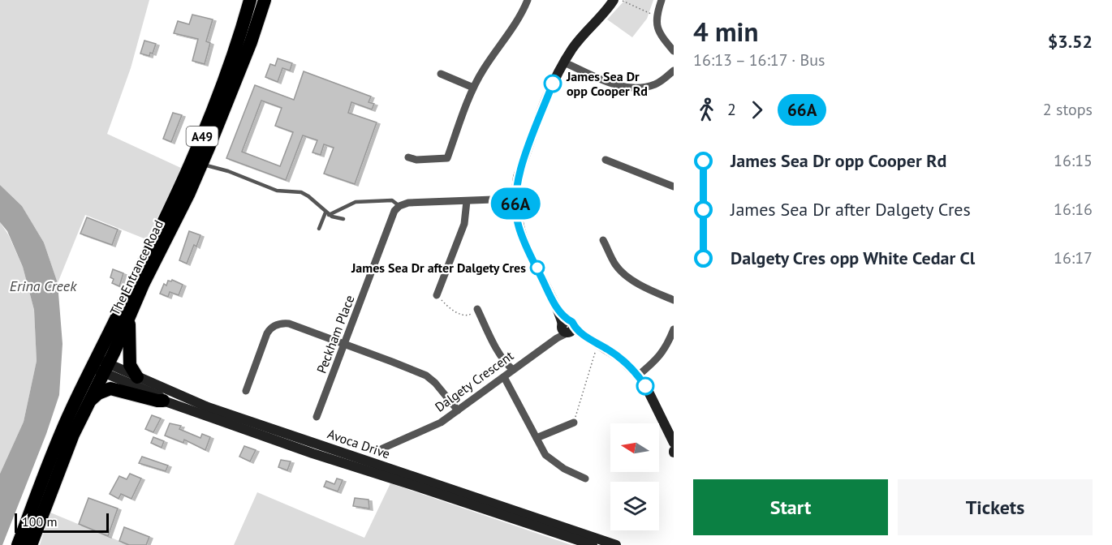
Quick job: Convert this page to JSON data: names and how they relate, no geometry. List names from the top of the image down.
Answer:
{
  "streets": {
    "highway": ["A49", "The Entrance Road"],
    "main road": ["Avoca Drive"],
    "street": ["Peckham Place", "Dalgety Crescent"]
  },
  "crossings": [
    ["The Entrance Road", "Avoca Drive"]
  ],
  "water": ["Erina Creek"],
  "places": ["James Sea Dr opp Cooper Rd", "James Sea Dr after Dalgety Cres"],
  "lines": ["bus line 66A"],
  "scale_bar": "100 m",
  "north": "left",
  "page": {
    "on_map": "66A",
    "heading": ["4 min", "16:13 – 16:17 · Bus", "$3.52"],
    "legs": ["2", "66A", "2 stops"],
    "list": [
      {
        "name": "James Sea Dr opp Cooper Rd",
        "value": "16:15"
      },
      {
        "name": "James Sea Dr after Dalgety Cres",
        "value": "16:16"
      },
      {
        "name": "Dalgety Cres opp White Cedar Cl",
        "value": "16:17"
      }
    ],
    "buttons": ["Start", "Tickets"],
    "scale": "100 m"
  }
}
